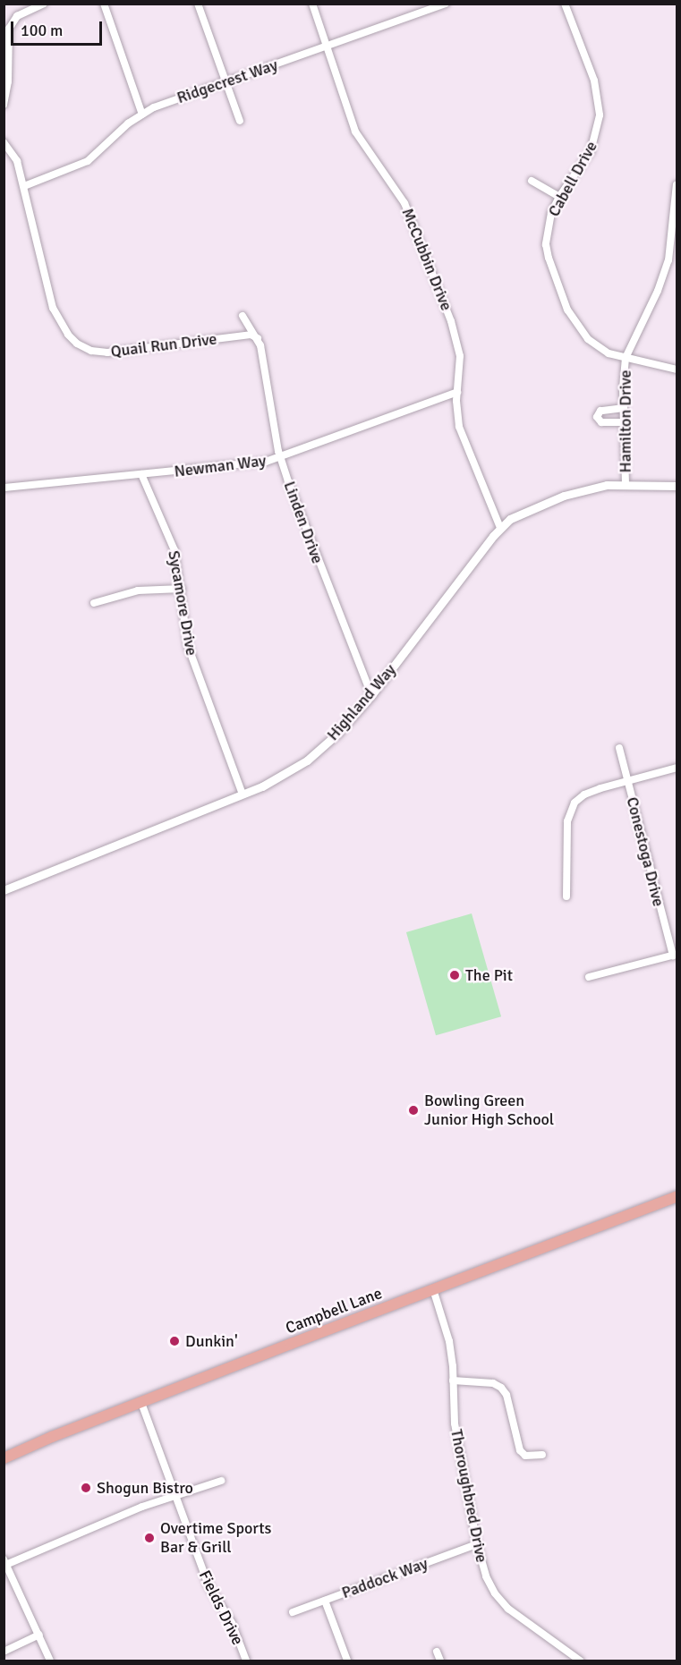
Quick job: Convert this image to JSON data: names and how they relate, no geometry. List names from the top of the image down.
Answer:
{
  "streets": {
    "main road": ["Campbell Lane"],
    "street": [
      "Ridgecrest Way",
      "Cabell Drive",
      "McCubbin Drive",
      "Quail Run Drive",
      "Hamilton Drive",
      "Newman Way",
      "Linden Drive",
      "Sycamore Drive",
      "Highland Way",
      "Conestoga Drive",
      "Thoroughbred Drive",
      "Paddock Way",
      "Fields Drive"
    ]
  },
  "crossings": [
    ["Ridgecrest Way", "McCubbin Drive"],
    ["Ridgecrest Way", "Quail Run Drive"],
    ["Cabell Drive", "Hamilton Drive"],
    ["McCubbin Drive", "Newman Way"],
    ["McCubbin Drive", "Highland Way"],
    ["Quail Run Drive", "Linden Drive"],
    ["Hamilton Drive", "Highland Way"],
    ["Newman Way", "Linden Drive"],
    ["Newman Way", "Sycamore Drive"],
    ["Linden Drive", "Highland Way"],
    ["Sycamore Drive", "Highland Way"],
    ["Campbell Lane", "Thoroughbred Drive"],
    ["Campbell Lane", "Fields Drive"],
    ["Thoroughbred Drive", "Paddock Way"]
  ],
  "places": [
    "The Pit",
    "Bowling Green Junior High School",
    "Dunkin'",
    "Shogun Bistro",
    "Overtime Sports Bar & Grill"
  ],
  "scale_bar": "100 m"
}
